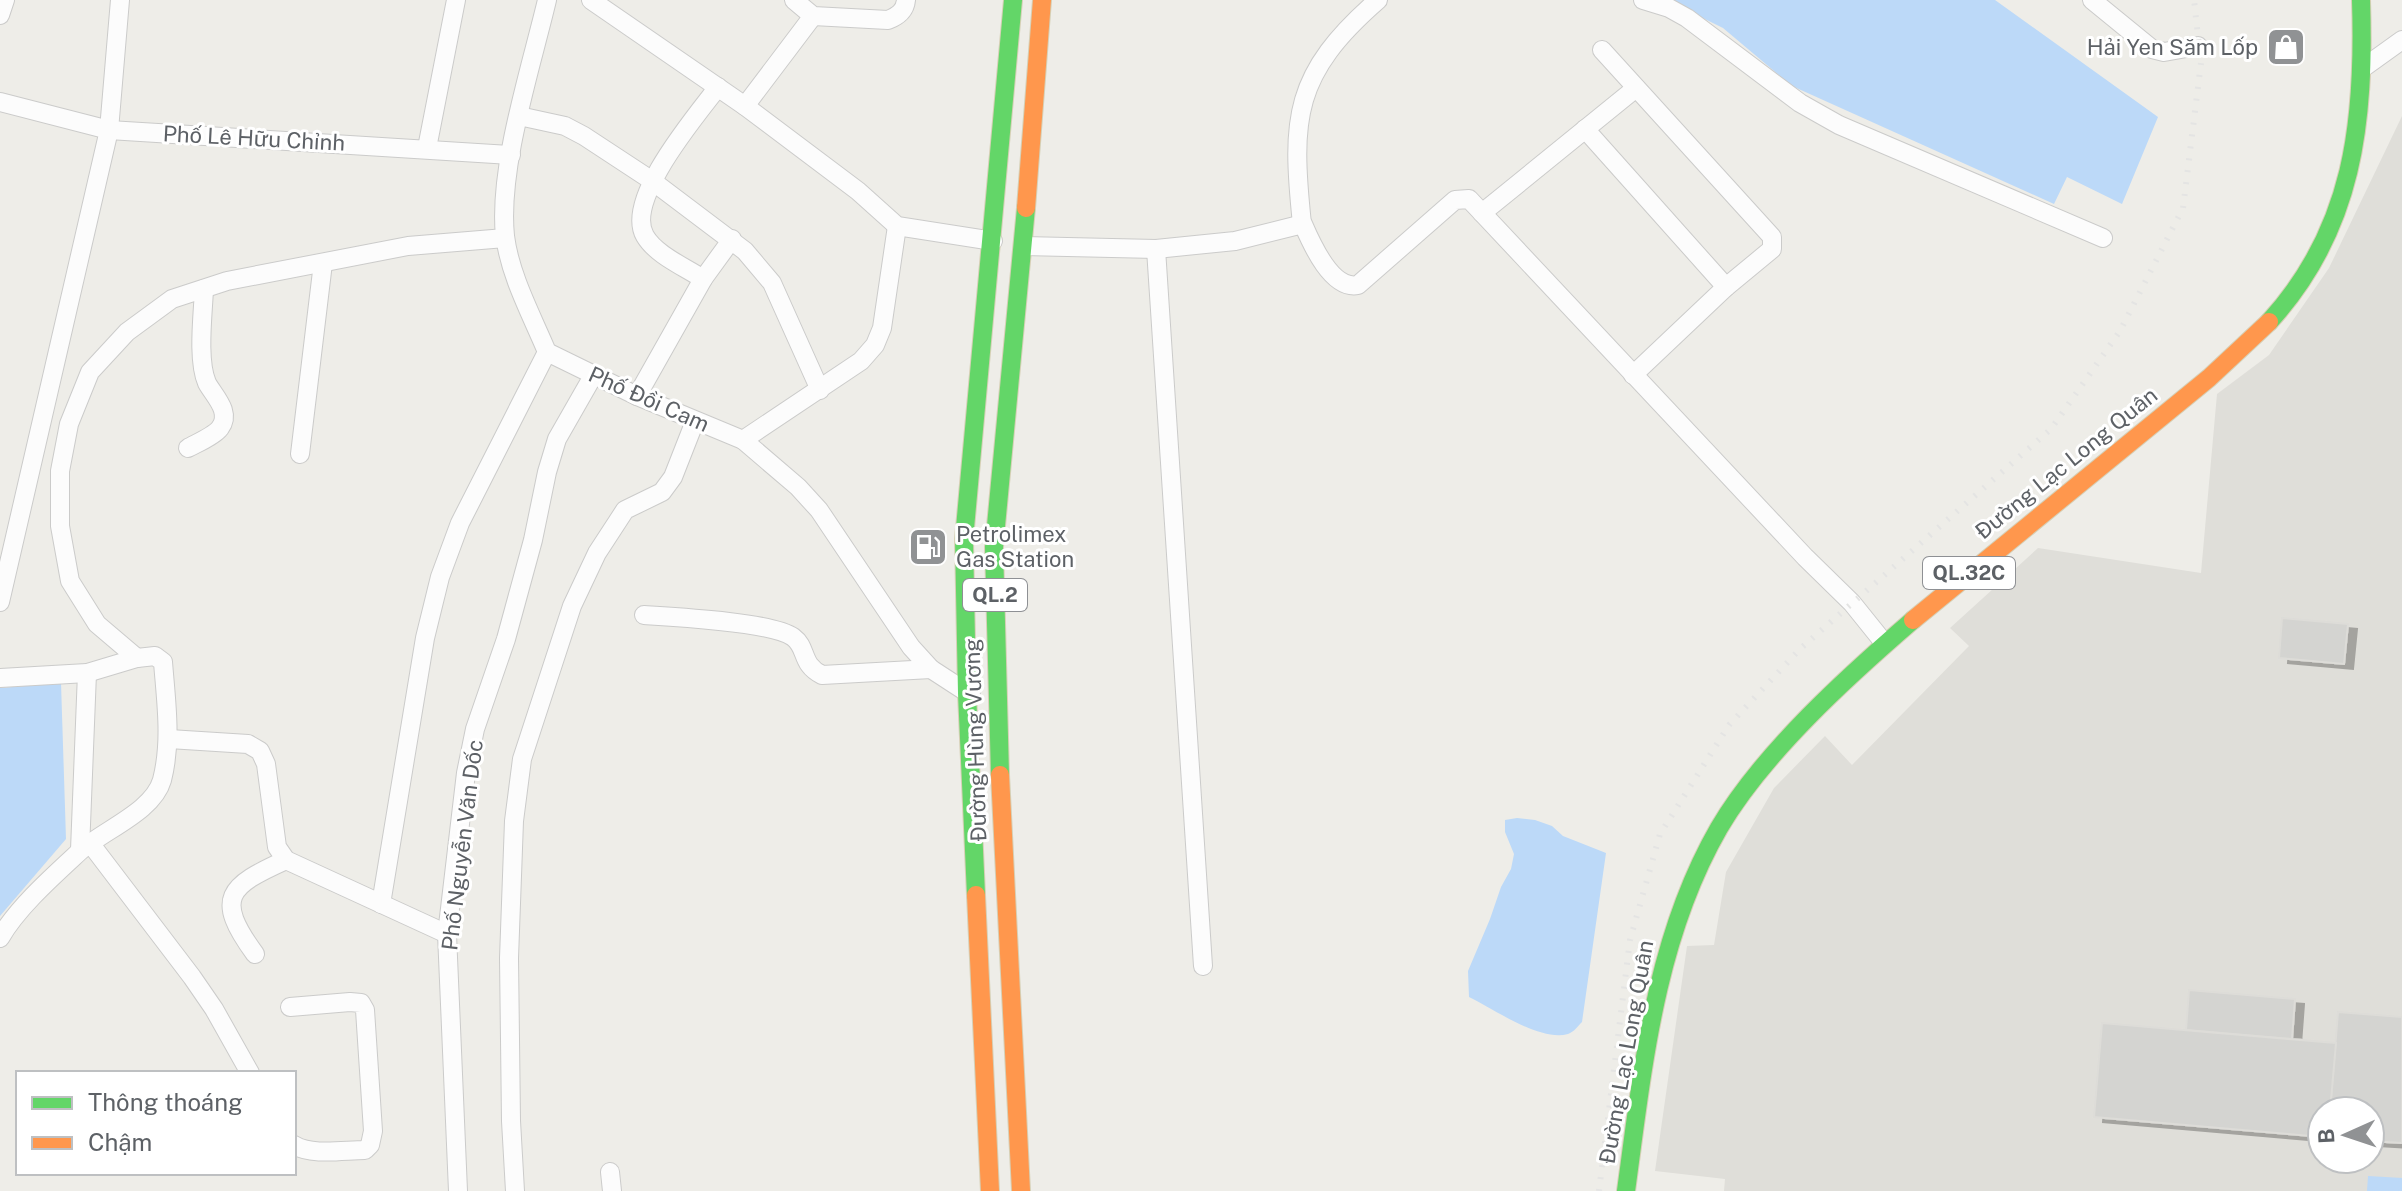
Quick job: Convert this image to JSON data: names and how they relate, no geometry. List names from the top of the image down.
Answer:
{
  "streets": {
    "main road": [
      "Đường Lạc Long Quân",
      "QL.32C",
      "QL.2",
      "Đường Hùng Vương"
    ],
    "street": ["Phố Lê Hữu Chỉnh", "Phố Đồi Cam", "Phố Nguyễn Văn Dốc"]
  },
  "crossings": [
    ["Phố Đồi Cam", "Đường Hùng Vương"],
    ["Phố Đồi Cam", "Phố Nguyễn Văn Dốc"]
  ],
  "places": {
    "shop": ["Hải Yen Săm Lốp"],
    "fuel station": ["Petrolimex Gas Station"]
  },
  "legend": ["Thông thoáng", "Chậm"],
  "north": "left"
}
